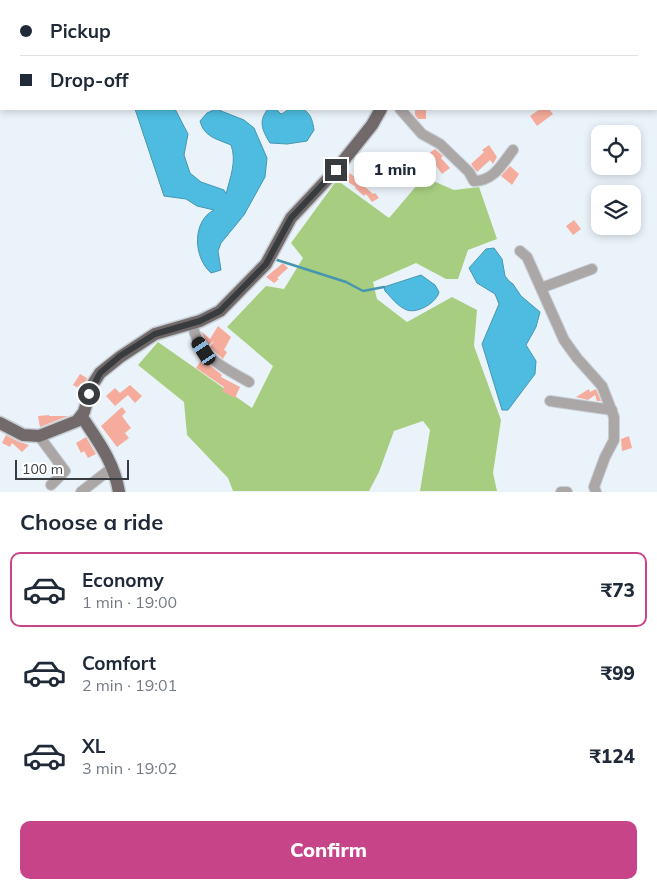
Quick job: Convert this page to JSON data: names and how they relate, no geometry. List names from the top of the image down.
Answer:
{
  "scale_bar": "100 m",
  "page": {
    "banner": ["Pickup", "Drop-off"],
    "bubble": "1 min",
    "scale": "100 m",
    "heading": "Choose a ride",
    "list": [
      {
        "name": "Economy",
        "note": "1 min · 19:00",
        "value": "₹73"
      },
      {
        "name": "Comfort",
        "note": "2 min · 19:01",
        "value": "₹99"
      },
      {
        "name": "XL",
        "note": "3 min · 19:02",
        "value": "₹124"
      }
    ],
    "buttons": "Confirm"
  }
}
